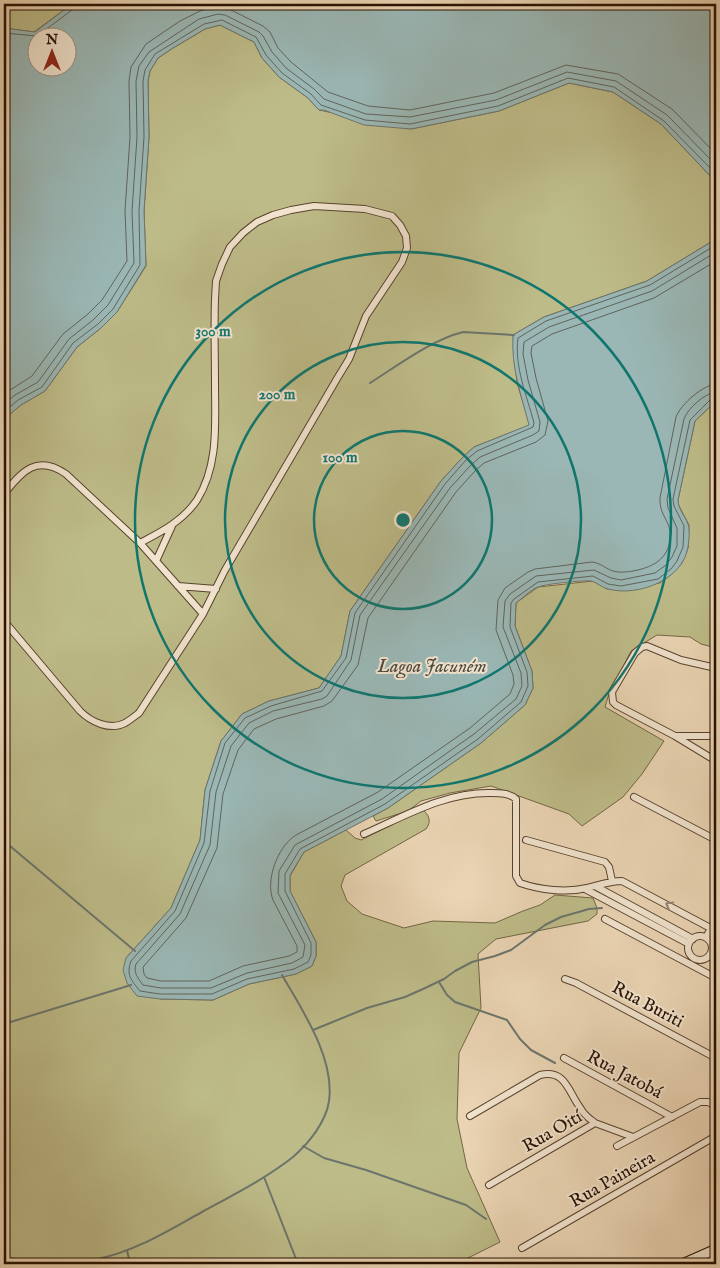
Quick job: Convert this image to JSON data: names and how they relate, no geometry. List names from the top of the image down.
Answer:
{
  "streets": {
    "street": [
      "Rua Buriti",
      "Rua Jatobá",
      "Rua Oití",
      "Rua Paineira"
    ]
  },
  "water": ["Lagoa Jacuném"],
  "north": "top",
  "rings": ["300 m", "200 m", "100 m"]
}
